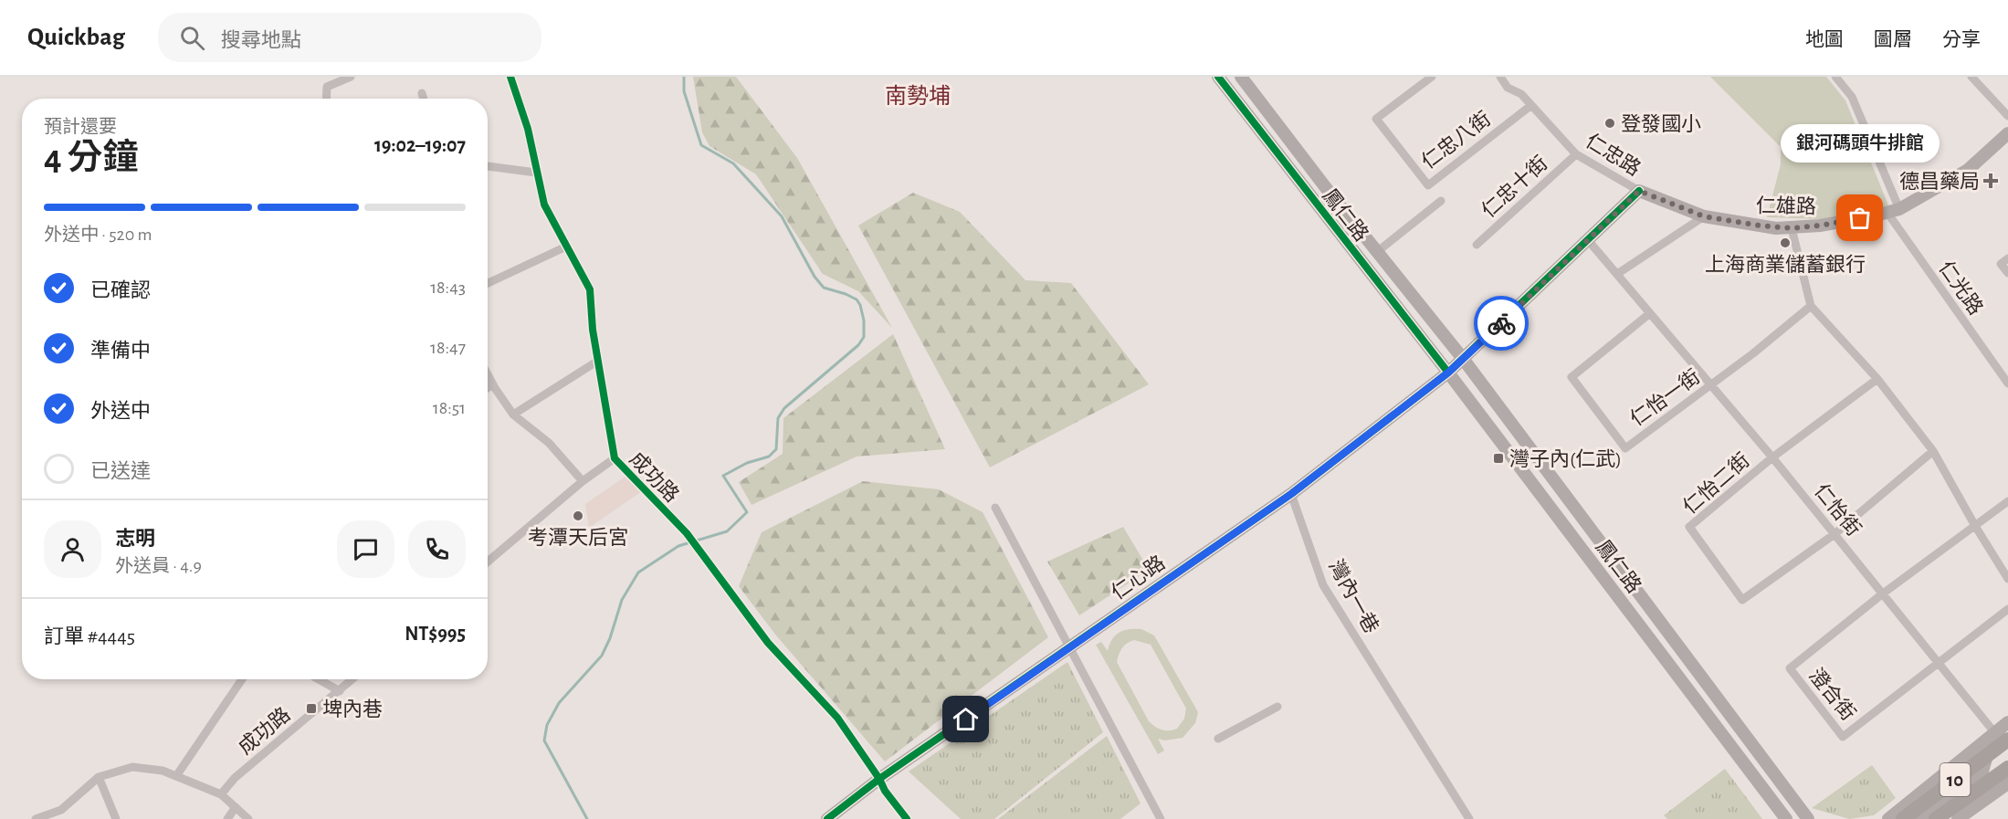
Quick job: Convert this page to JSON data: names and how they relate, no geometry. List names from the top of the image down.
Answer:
{
  "streets": {
    "highway": ["10"],
    "main road": ["仁雄路", "鳳仁路", "仁心路"],
    "street": [
      "仁忠八街",
      "仁忠路",
      "仁忠十街",
      "仁光路",
      "仁怡一街",
      "成功路",
      "仁怡二街",
      "仁怡街",
      "灣內一巷",
      "澄合街"
    ]
  },
  "crossings": [
    ["仁忠八街", "仁忠路"],
    ["仁忠路", "仁忠十街"],
    ["仁忠路", "仁雄路"],
    ["仁雄路", "仁光路"],
    ["鳳仁路", "仁心路"],
    ["仁怡一街", "仁怡街"],
    ["成功路", "仁心路"],
    ["仁怡二街", "仁怡街"],
    ["仁怡街", "澄合街"],
    ["仁心路", "灣內一巷"]
  ],
  "districts": ["南勢埔"],
  "places": {
    "other": [
      "登發國小",
      "銀河碼頭牛排館",
      "上海商業儲蓄銀行",
      "考潭天后宮"
    ],
    "health": ["德昌藥局"],
    "transit": ["灣子內(仁武)", "埤內巷"]
  },
  "page": {
    "header": "Quickbag",
    "search": "搜尋地點",
    "nav": ["地圖", "圖層", "分享"],
    "heading": ["4 分鐘", "預計還要", "19:02–19:07"],
    "panel": [
      "志明",
      "外送員 · 4.9",
      "訂單 #4445",
      "NT$995"
    ],
    "bubble": "銀河碼頭牛排館",
    "bar": "外送中 · 520 m",
    "list": [
      ["已確認", "18:43"],
      ["準備中", "18:47"],
      ["外送中", "18:51"],
      "已送達"
    ]
  }
}
